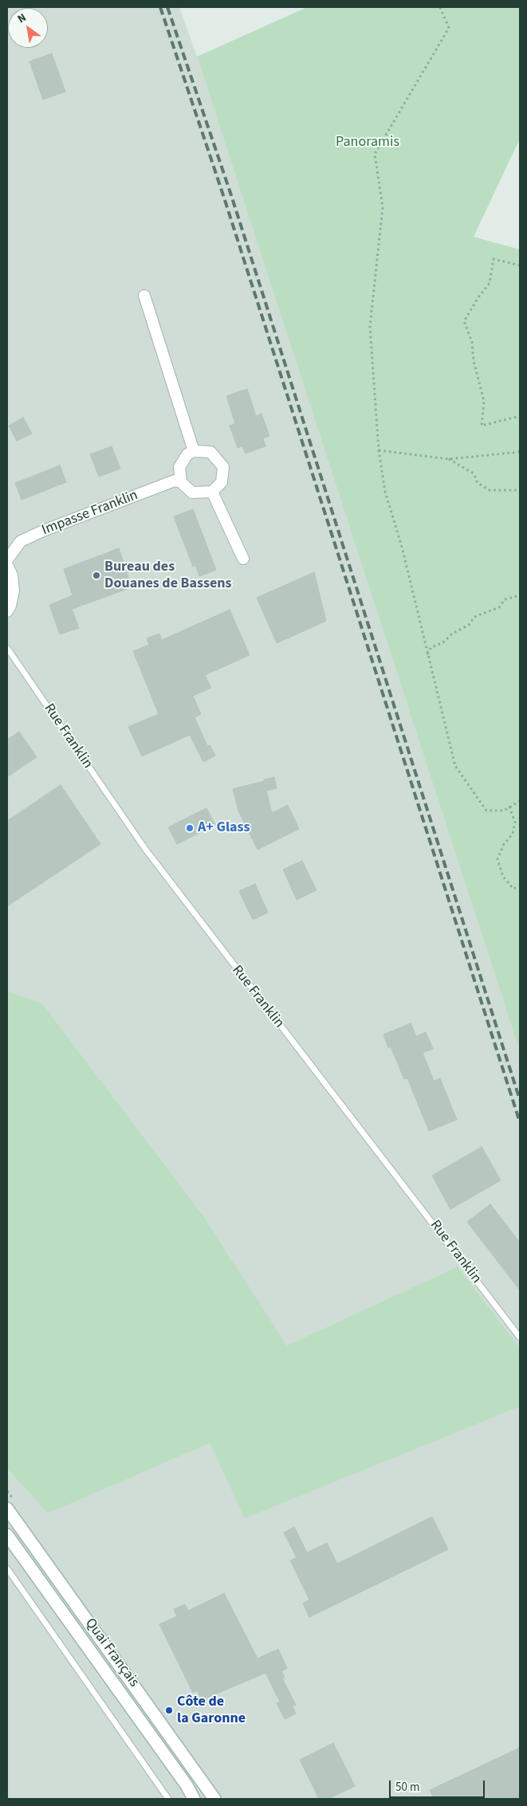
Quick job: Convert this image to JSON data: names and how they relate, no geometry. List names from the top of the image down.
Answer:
{
  "streets": {
    "main road": ["Quai Français"],
    "street": ["Impasse Franklin"],
    "lane": ["Rue Franklin"]
  },
  "parks": ["Panoramis"],
  "places": ["Bureau des Douanes de Bassens", "A+ Glass", "Côte de la Garonne"],
  "scale_bar": "50 m",
  "north": "top left"
}
